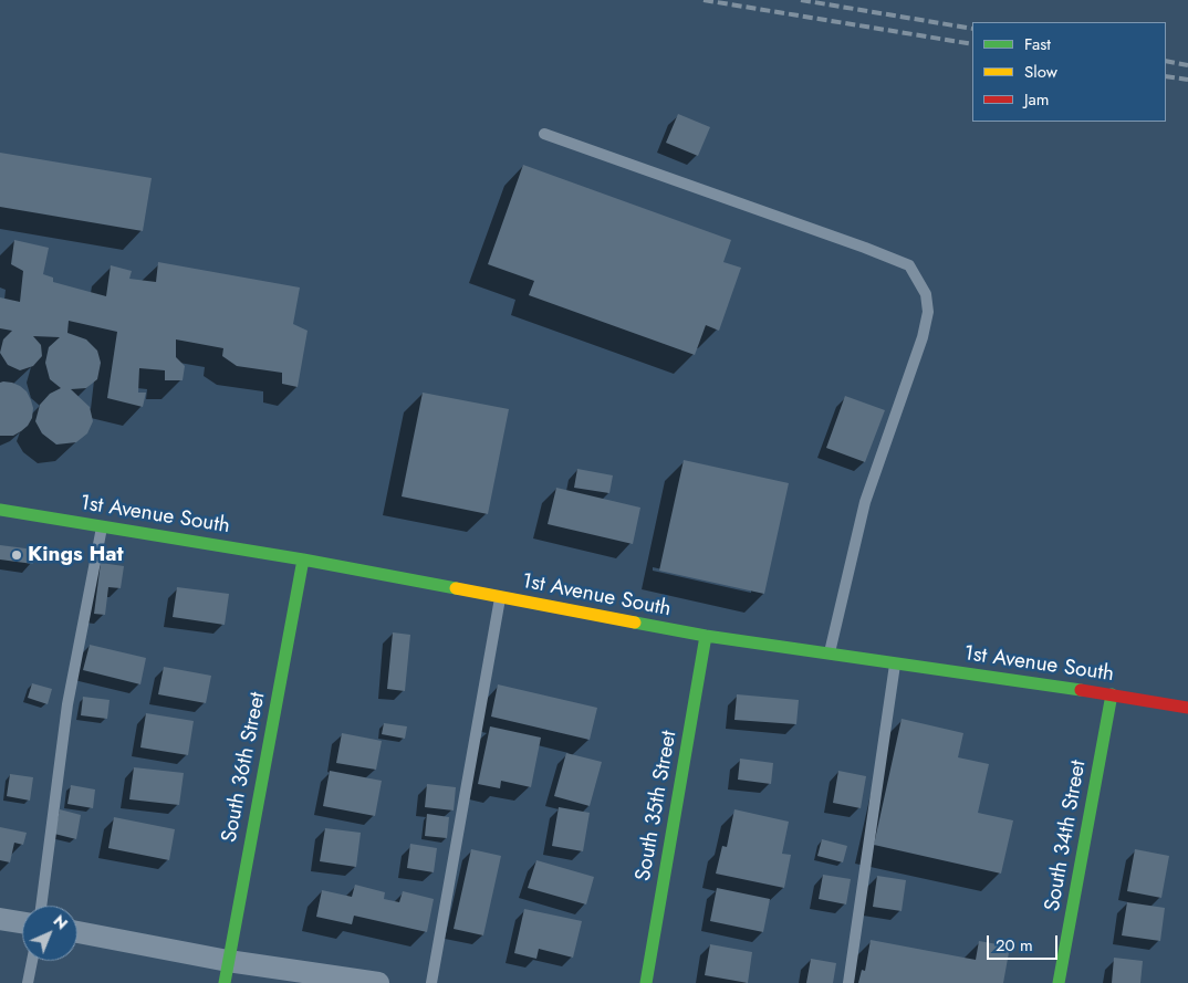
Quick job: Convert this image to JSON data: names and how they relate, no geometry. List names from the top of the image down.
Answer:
{
  "streets": {
    "street": [
      "1st Avenue South",
      "South 36th Street",
      "South 35th Street",
      "South 34th Street"
    ]
  },
  "crossings": [
    ["1st Avenue South", "South 36th Street"],
    ["1st Avenue South", "South 35th Street"],
    ["1st Avenue South", "South 34th Street"]
  ],
  "places": ["Kings Hat"],
  "legend": ["Fast", "Slow", "Jam"],
  "scale_bar": "20 m",
  "north": "top right"
}
